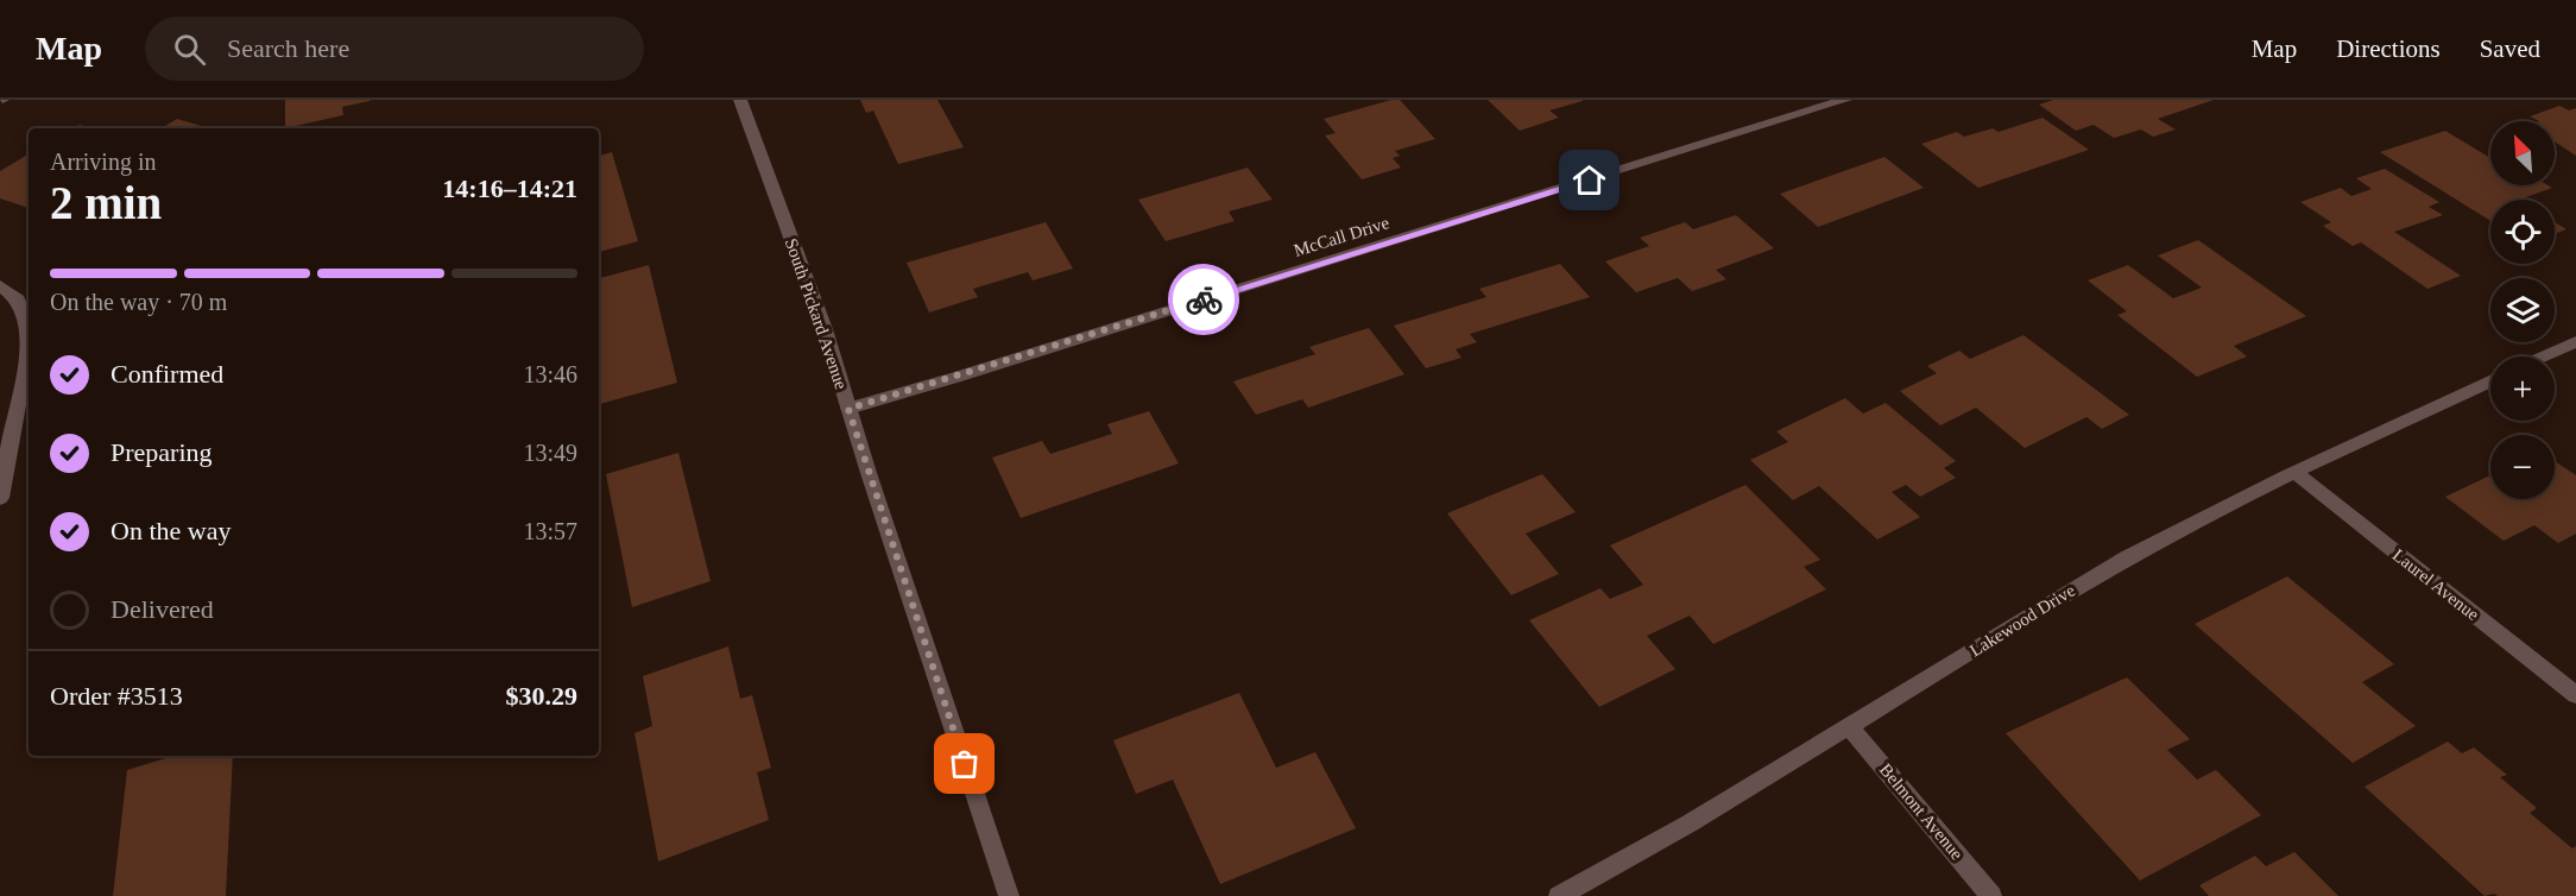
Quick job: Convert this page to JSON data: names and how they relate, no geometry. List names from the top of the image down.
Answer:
{
  "streets": {
    "street": [
      "McCall Drive",
      "South Pickard Avenue",
      "Laurel Avenue",
      "Lakewood Drive",
      "Belmont Avenue"
    ]
  },
  "crossings": [
    ["McCall Drive", "South Pickard Avenue"],
    ["Laurel Avenue", "Lakewood Drive"],
    ["Lakewood Drive", "Belmont Avenue"]
  ],
  "north": "top left",
  "page": {
    "header": "Map",
    "search": "Search here",
    "nav": ["Map", "Directions", "Saved"],
    "map_buttons": ["+", "−"],
    "heading": ["2 min", "Arriving in", "14:16–14:21"],
    "panel": ["Order #3513", "$30.29"],
    "bar": "On the way · 70 m",
    "list": [
      ["Confirmed", "13:46"],
      ["Preparing", "13:49"],
      ["On the way", "13:57"],
      "Delivered"
    ]
  }
}
